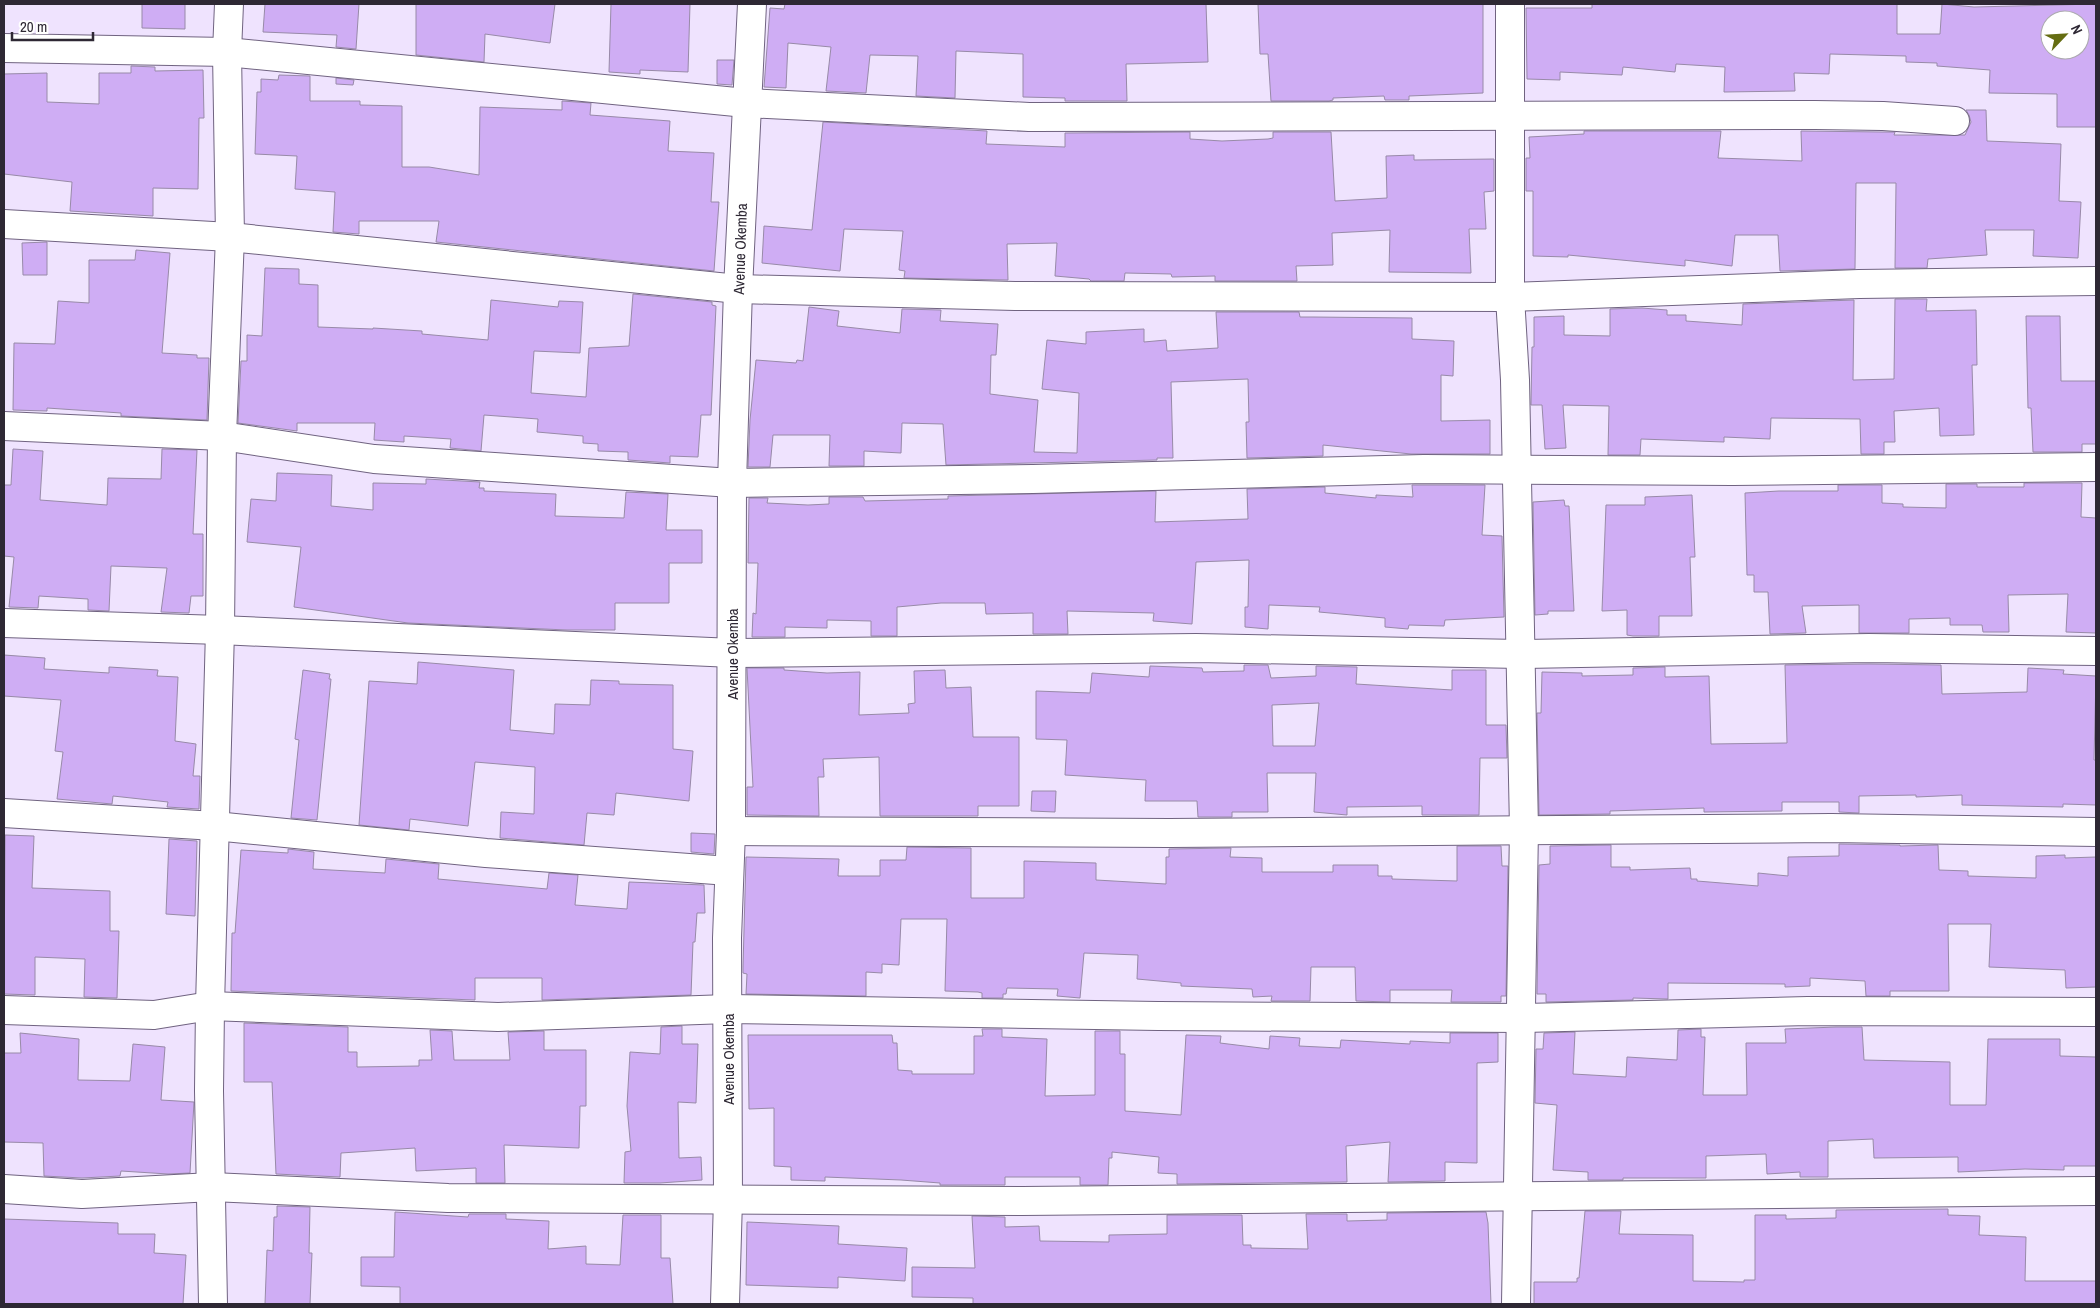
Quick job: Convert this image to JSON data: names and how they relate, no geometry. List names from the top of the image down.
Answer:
{
  "streets": {
    "street": ["Avenue Okemba"]
  },
  "scale_bar": "20 m",
  "north": "top right"
}
